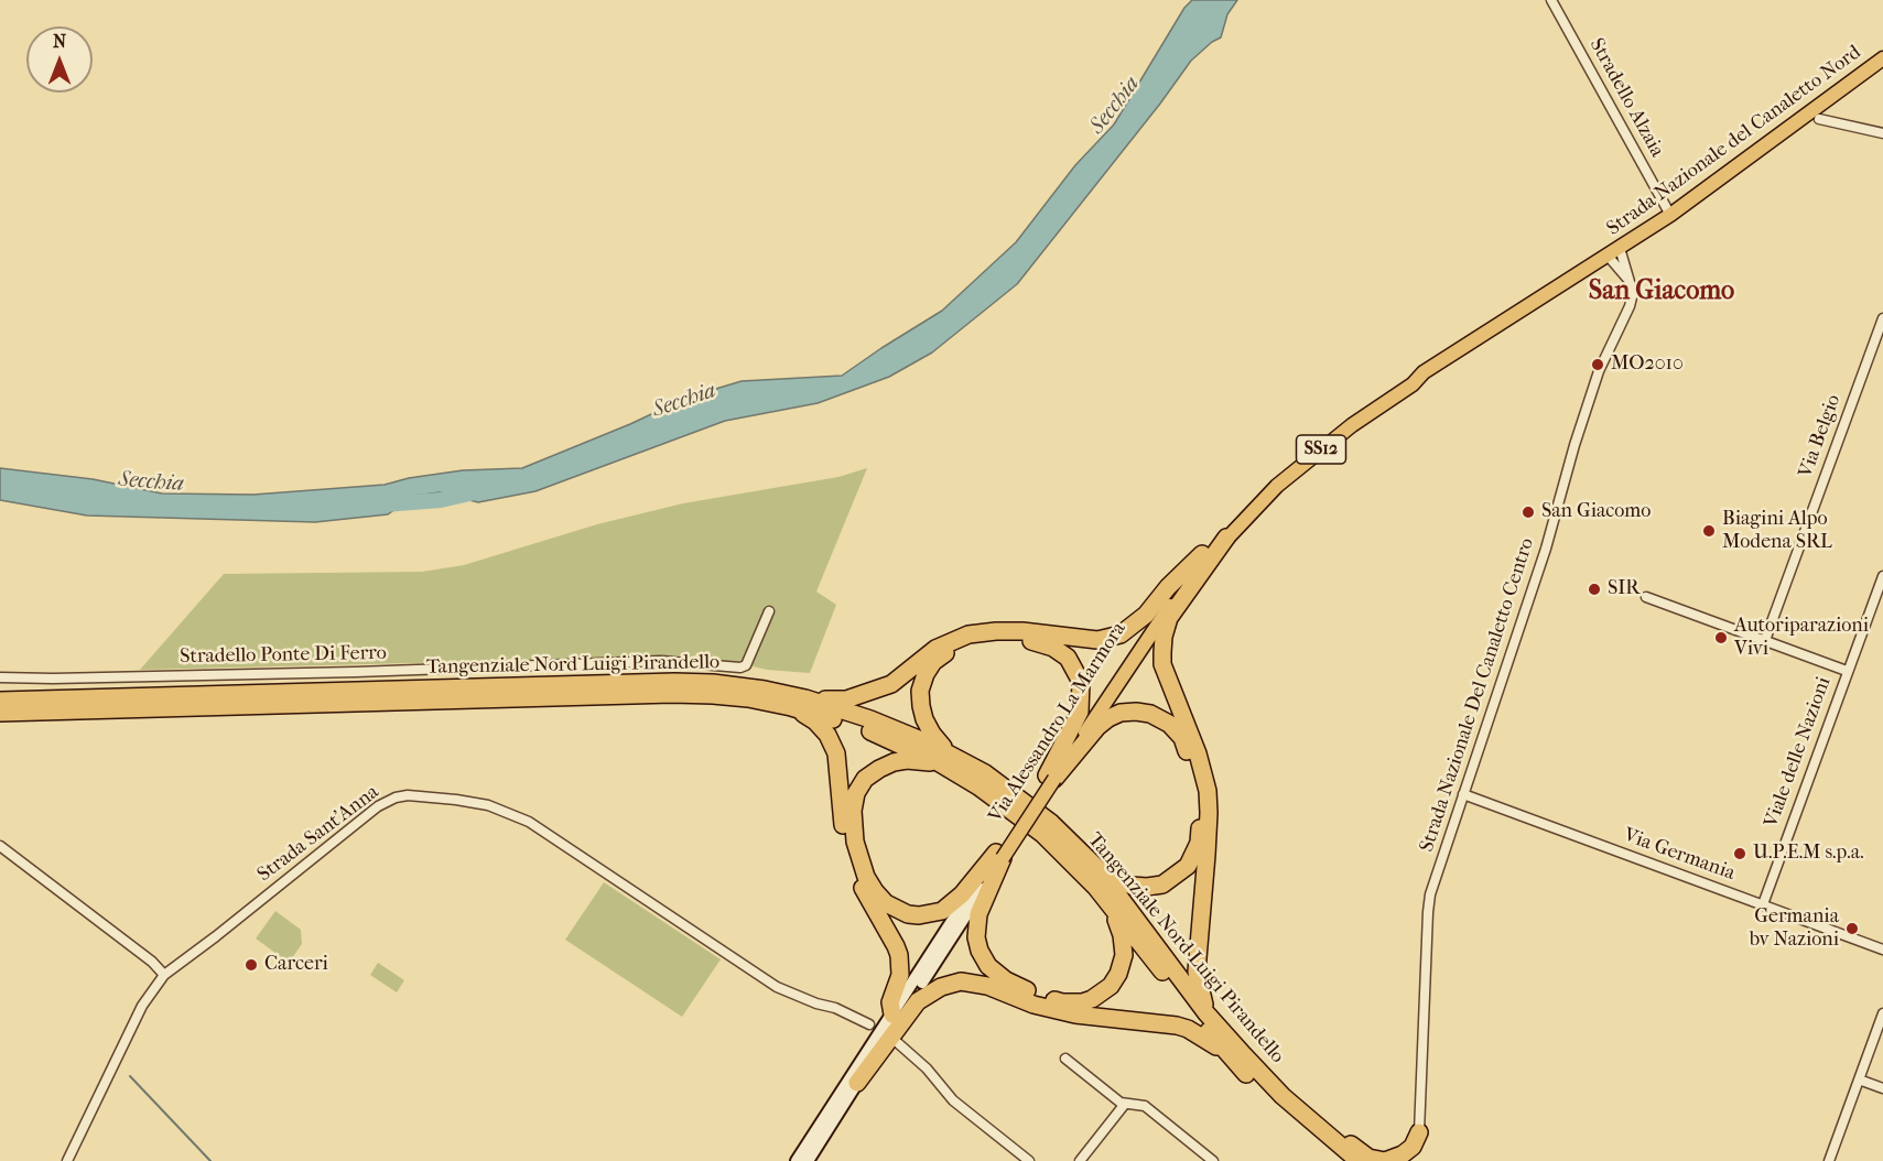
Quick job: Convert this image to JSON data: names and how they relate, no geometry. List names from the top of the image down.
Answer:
{
  "streets": {
    "highway": ["Tangenziale Nord Luigi Pirandello"],
    "main road": ["Strada Nazionale del Canaletto Nord", "SS12", "Via Alessandro La Marmora"],
    "street": [
      "Stradello Alzaia",
      "Via Belgio",
      "Stradello Ponte Di Ferro",
      "Strada Nazionale Del Canaletto Centro",
      "Viale delle Nazioni",
      "Strada Sant'Anna",
      "Via Germania"
    ]
  },
  "crossings": [
    ["Stradello Alzaia", "Strada Nazionale del Canaletto Nord"],
    ["Strada Nazionale del Canaletto Nord", "Strada Nazionale Del Canaletto Centro"],
    ["Strada Nazionale del Canaletto Nord", "Via Alessandro La Marmora"],
    ["Strada Nazionale Del Canaletto Centro", "Via Germania"],
    ["Viale delle Nazioni", "Via Germania"]
  ],
  "districts": ["San Giacomo"],
  "water": ["Secchia"],
  "places": [
    "MO2010",
    "San Giacomo",
    "Biagini Alpo Modena SRL",
    "SIR",
    "Autoriparazioni Vivi",
    "U.P.E.M s.p.a.",
    "Germania bv Nazioni",
    "Carceri"
  ],
  "north": "top"
}
